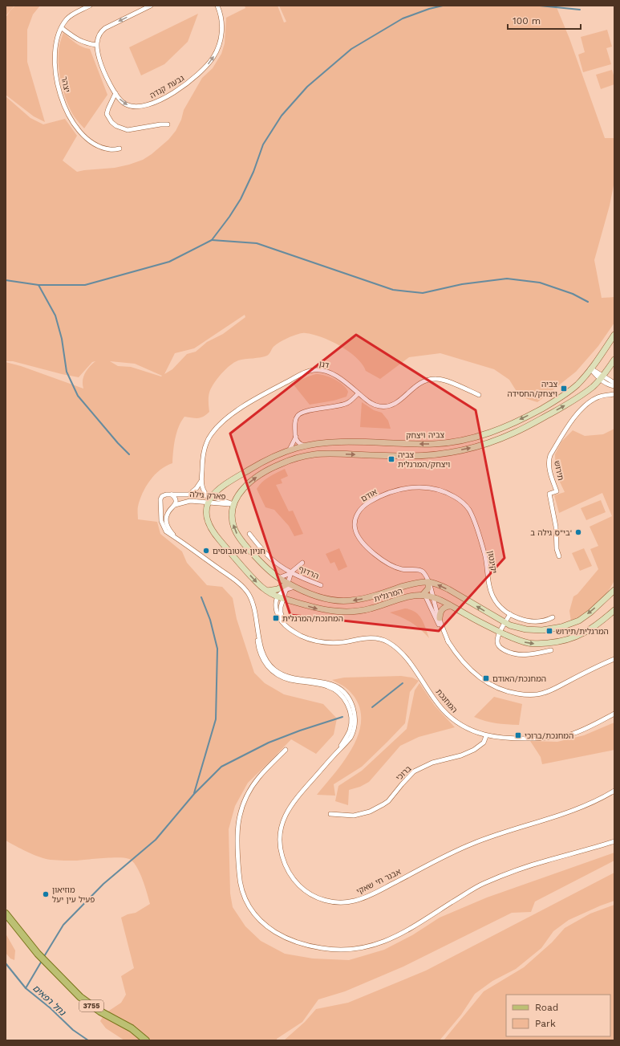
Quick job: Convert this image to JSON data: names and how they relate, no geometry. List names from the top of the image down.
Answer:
{
  "streets": {
    "main road": ["3755"],
    "street": [
      "יצהר",
      "גבעת קנדה",
      "דגן",
      "צביה ויצחק",
      "תירוש",
      "פארק גילה",
      "אודם",
      "יקינטון",
      "הרדוף",
      "המרגלית",
      "המחנכת",
      "ברוכי",
      "אבנר חי שאקי"
    ]
  },
  "crossings": [
    ["דגן", "צביה ויצחק"],
    ["דגן", "פארק גילה"],
    ["דגן", "המרגלית"],
    ["צביה ויצחק", "פארק גילה"],
    ["צביה ויצחק", "המרגלית"],
    ["פארק גילה", "המרגלית"],
    ["פארק גילה", "אבנר חי שאקי"],
    ["אודם", "יקינטון"],
    ["הרדוף", "המרגלית"],
    ["המרגלית", "המחנכת"],
    ["המחנכת", "ברוכי"]
  ],
  "water": ["נחל רפאים"],
  "places": {
    "transit": [
      "צביה ויצחק/החסידה",
      "צביה ויצחק/המרגלית",
      "המחנכת/המרגלית",
      "המרגלית/תירוש",
      "המחנכת/האודם",
      "המחנכת/ברוכי"
    ],
    "other": ["בי\"ס גילה ב'", "חניון אוטובוסים", "מוזיאון פעיל עין יעל"]
  },
  "legend": ["Road", "Park"],
  "scale_bar": "100 m"
}
